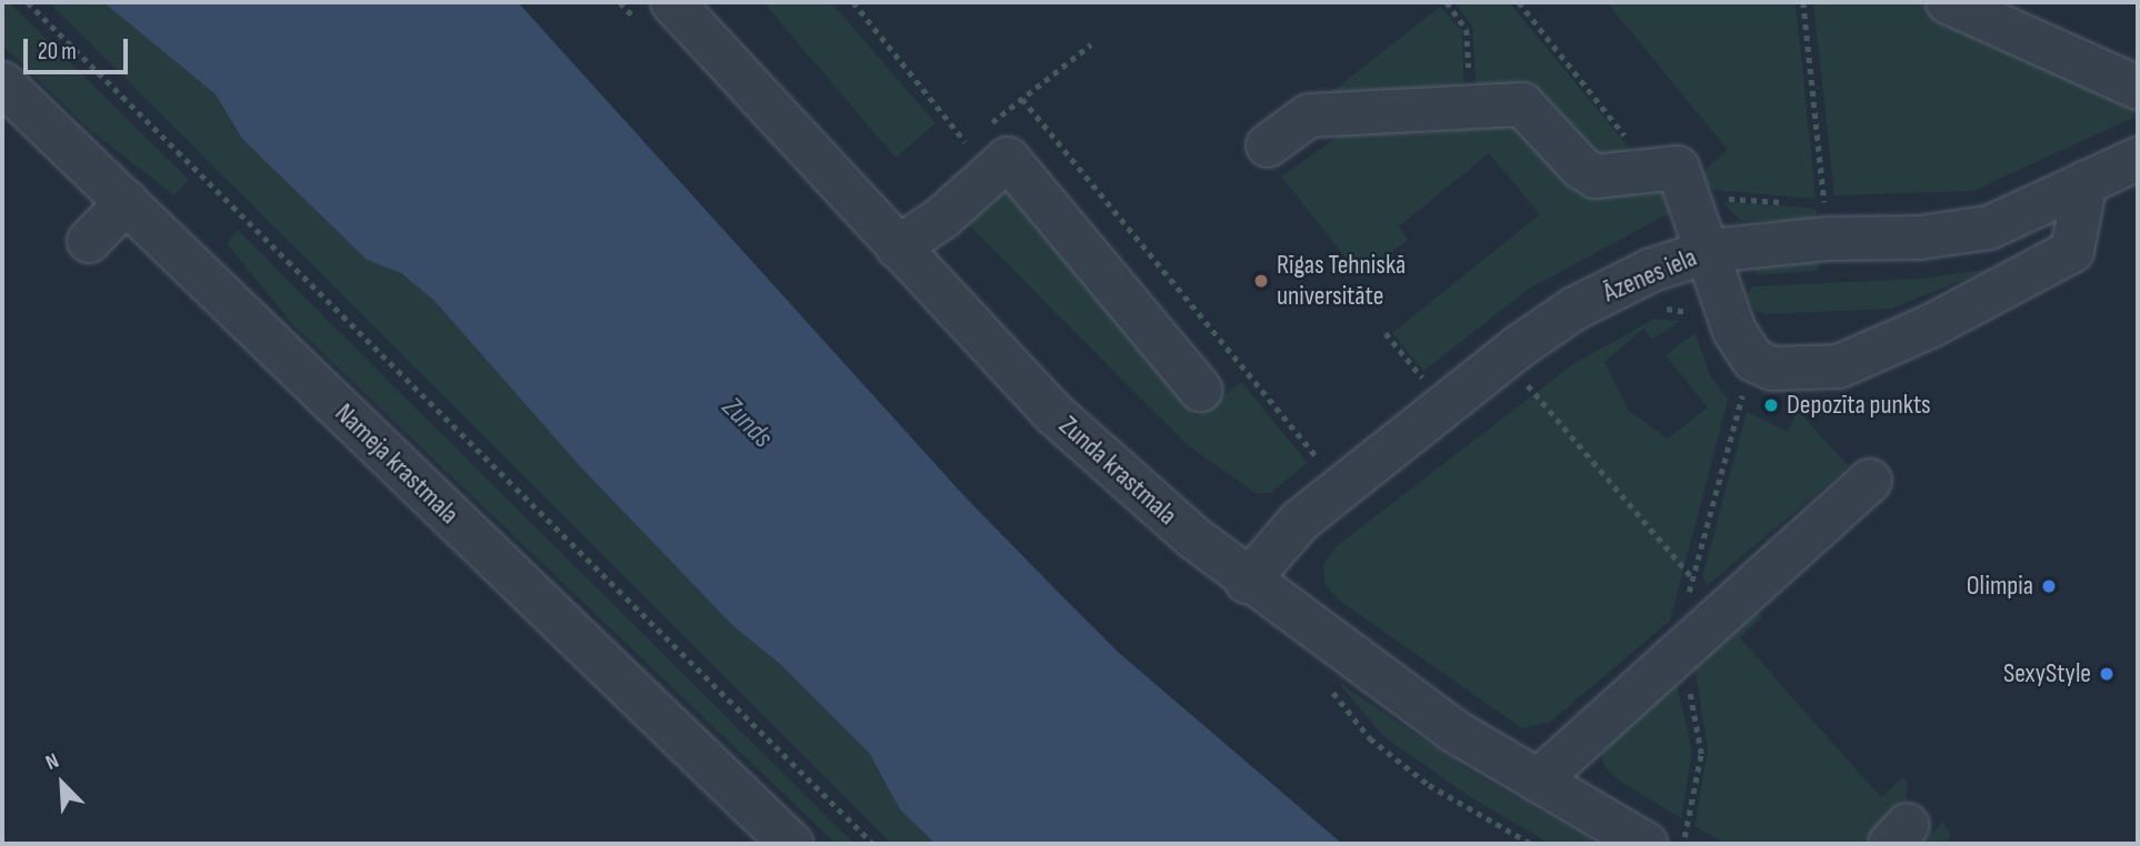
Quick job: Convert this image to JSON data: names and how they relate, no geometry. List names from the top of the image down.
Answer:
{
  "streets": {
    "street": ["Āzenes iela", "Nameja krastmala", "Zunda krastmala"]
  },
  "crossings": [
    ["Āzenes iela", "Zunda krastmala"]
  ],
  "water": ["Zunds"],
  "places": [
    "Rīgas Tehniskā universitāte",
    "Depozīta punkts",
    "Olimpia",
    "SexyStyle"
  ],
  "scale_bar": "20 m",
  "north": "top left"
}
